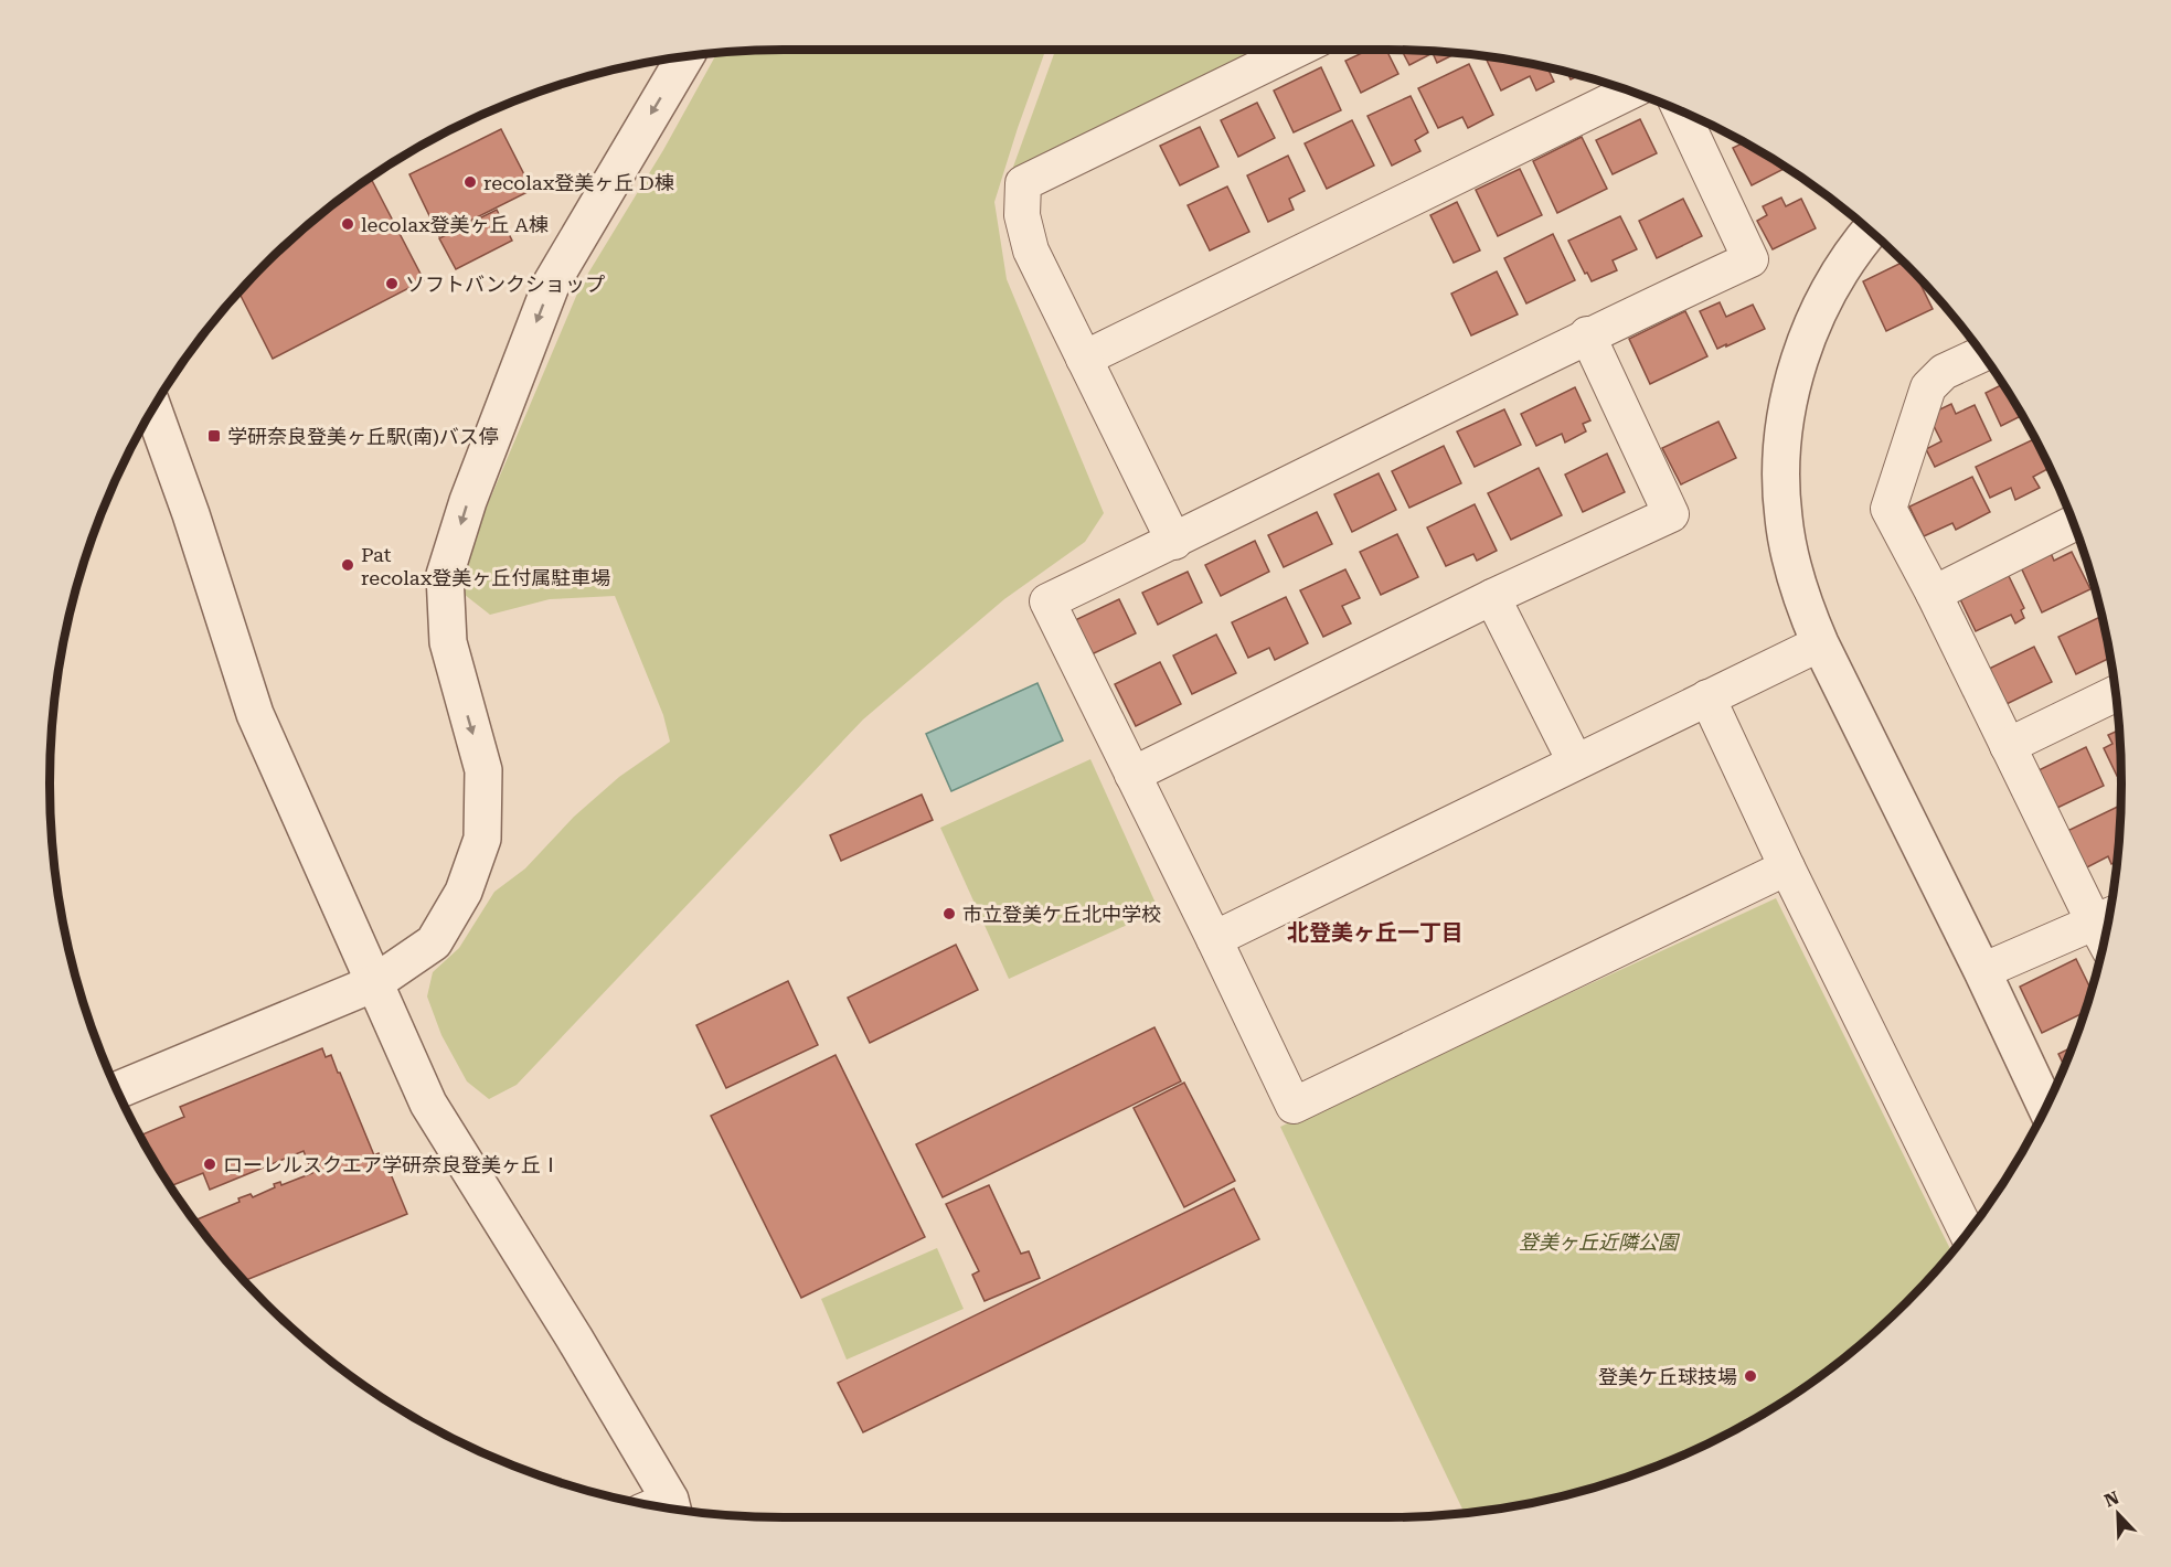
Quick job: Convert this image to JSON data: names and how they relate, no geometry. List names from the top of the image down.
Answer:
{
  "districts": ["北登美ヶ丘一丁目"],
  "parks": ["登美ヶ丘近隣公園"],
  "places": {
    "other": [
      "recolax登美ヶ丘 D棟",
      "lecolax登美ヶ丘 A棟",
      "ソフトバンクショップ",
      "Pat recolax登美ヶ丘付属駐車場",
      "市立登美ケ丘北中学校",
      "ローレルスクエア学研奈良登美ヶ丘Ⅰ",
      "登美ケ丘球技場"
    ],
    "transit": ["学研奈良登美ヶ丘駅(南)バス停"]
  },
  "north": "top left"
}
